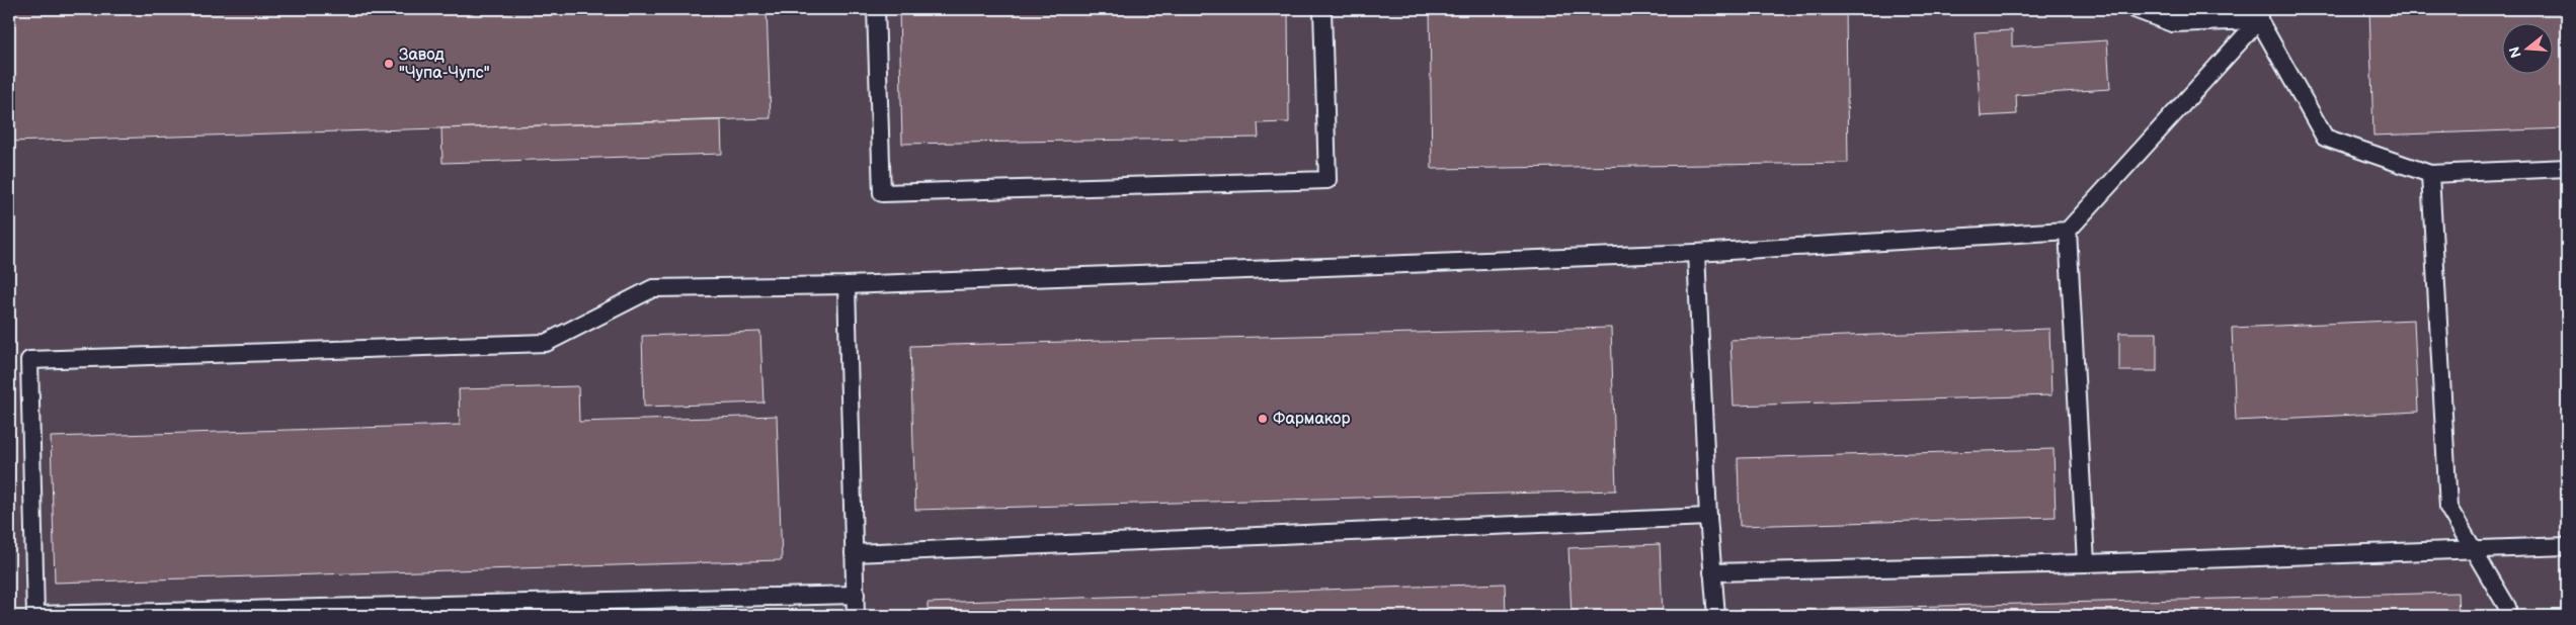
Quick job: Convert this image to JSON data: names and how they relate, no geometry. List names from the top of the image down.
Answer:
{
  "places": ["Завод \"Чупа-Чупс\"", "Фармакор"],
  "north": "left"
}
